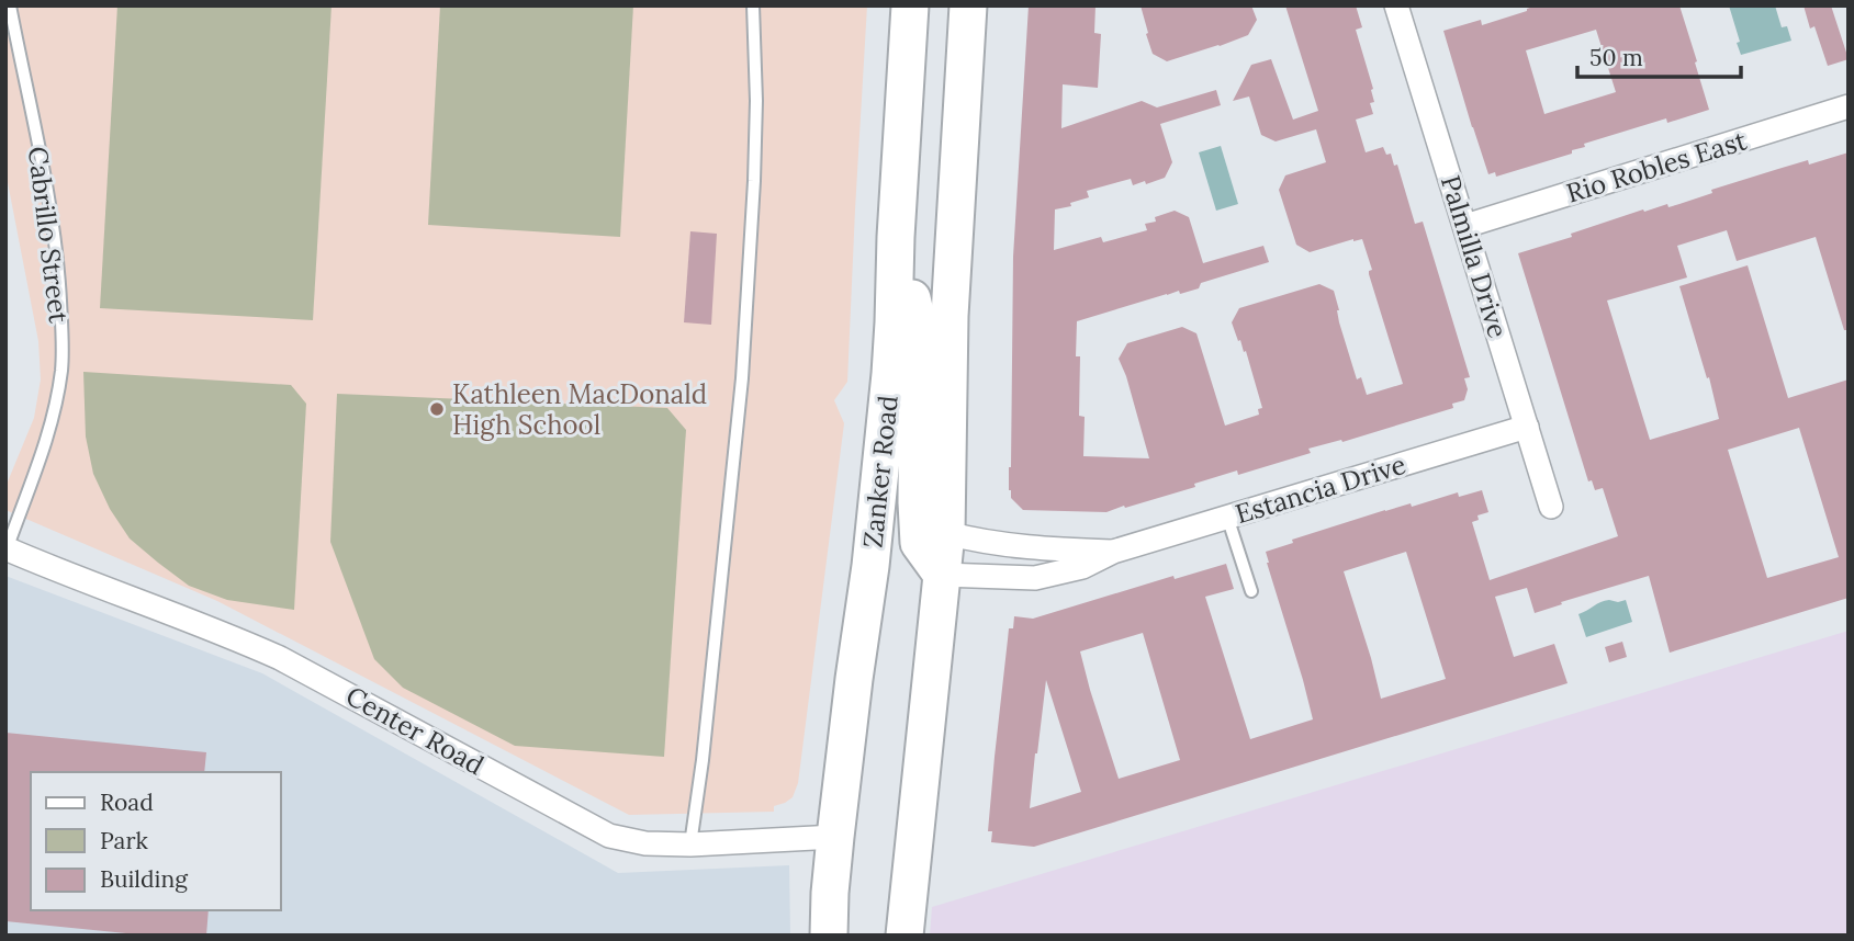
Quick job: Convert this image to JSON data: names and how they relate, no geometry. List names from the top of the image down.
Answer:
{
  "streets": {
    "main road": ["Zanker Road"],
    "street": [
      "Rio Robles East",
      "Palmilla Drive",
      "Estancia Drive",
      "Center Road"
    ],
    "lane": ["Cabrillo Street"]
  },
  "crossings": [
    ["Rio Robles East", "Palmilla Drive"],
    ["Cabrillo Street", "Center Road"],
    ["Palmilla Drive", "Estancia Drive"],
    ["Zanker Road", "Center Road"]
  ],
  "places": ["Kathleen MacDonald High School"],
  "legend": ["Road", "Park", "Building"],
  "scale_bar": "50 m"
}
